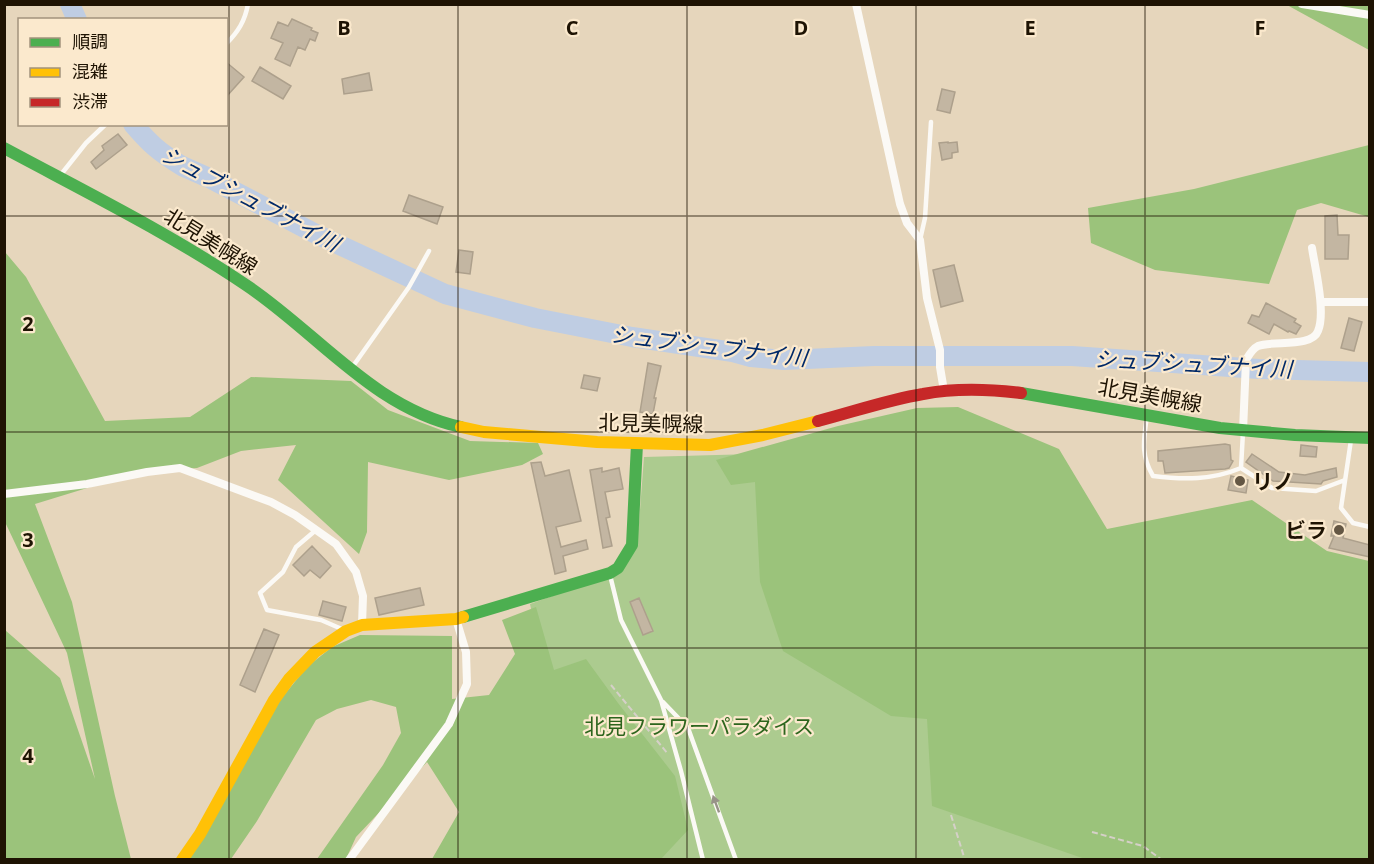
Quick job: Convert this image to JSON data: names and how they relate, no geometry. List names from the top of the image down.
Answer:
{
  "streets": {
    "main road": ["北見美幌線"]
  },
  "water": ["シュブシュブナイ川"],
  "parks": ["北見フラワーパラダイス"],
  "places": ["リノ", "ビラ"],
  "legend": ["順調", "混雑", "渋滞"],
  "grid": {
    "columns": [
      "B",
      "C",
      "D",
      "E",
      "F"
    ],
    "rows": ["2", "3", "4"]
  }
}
